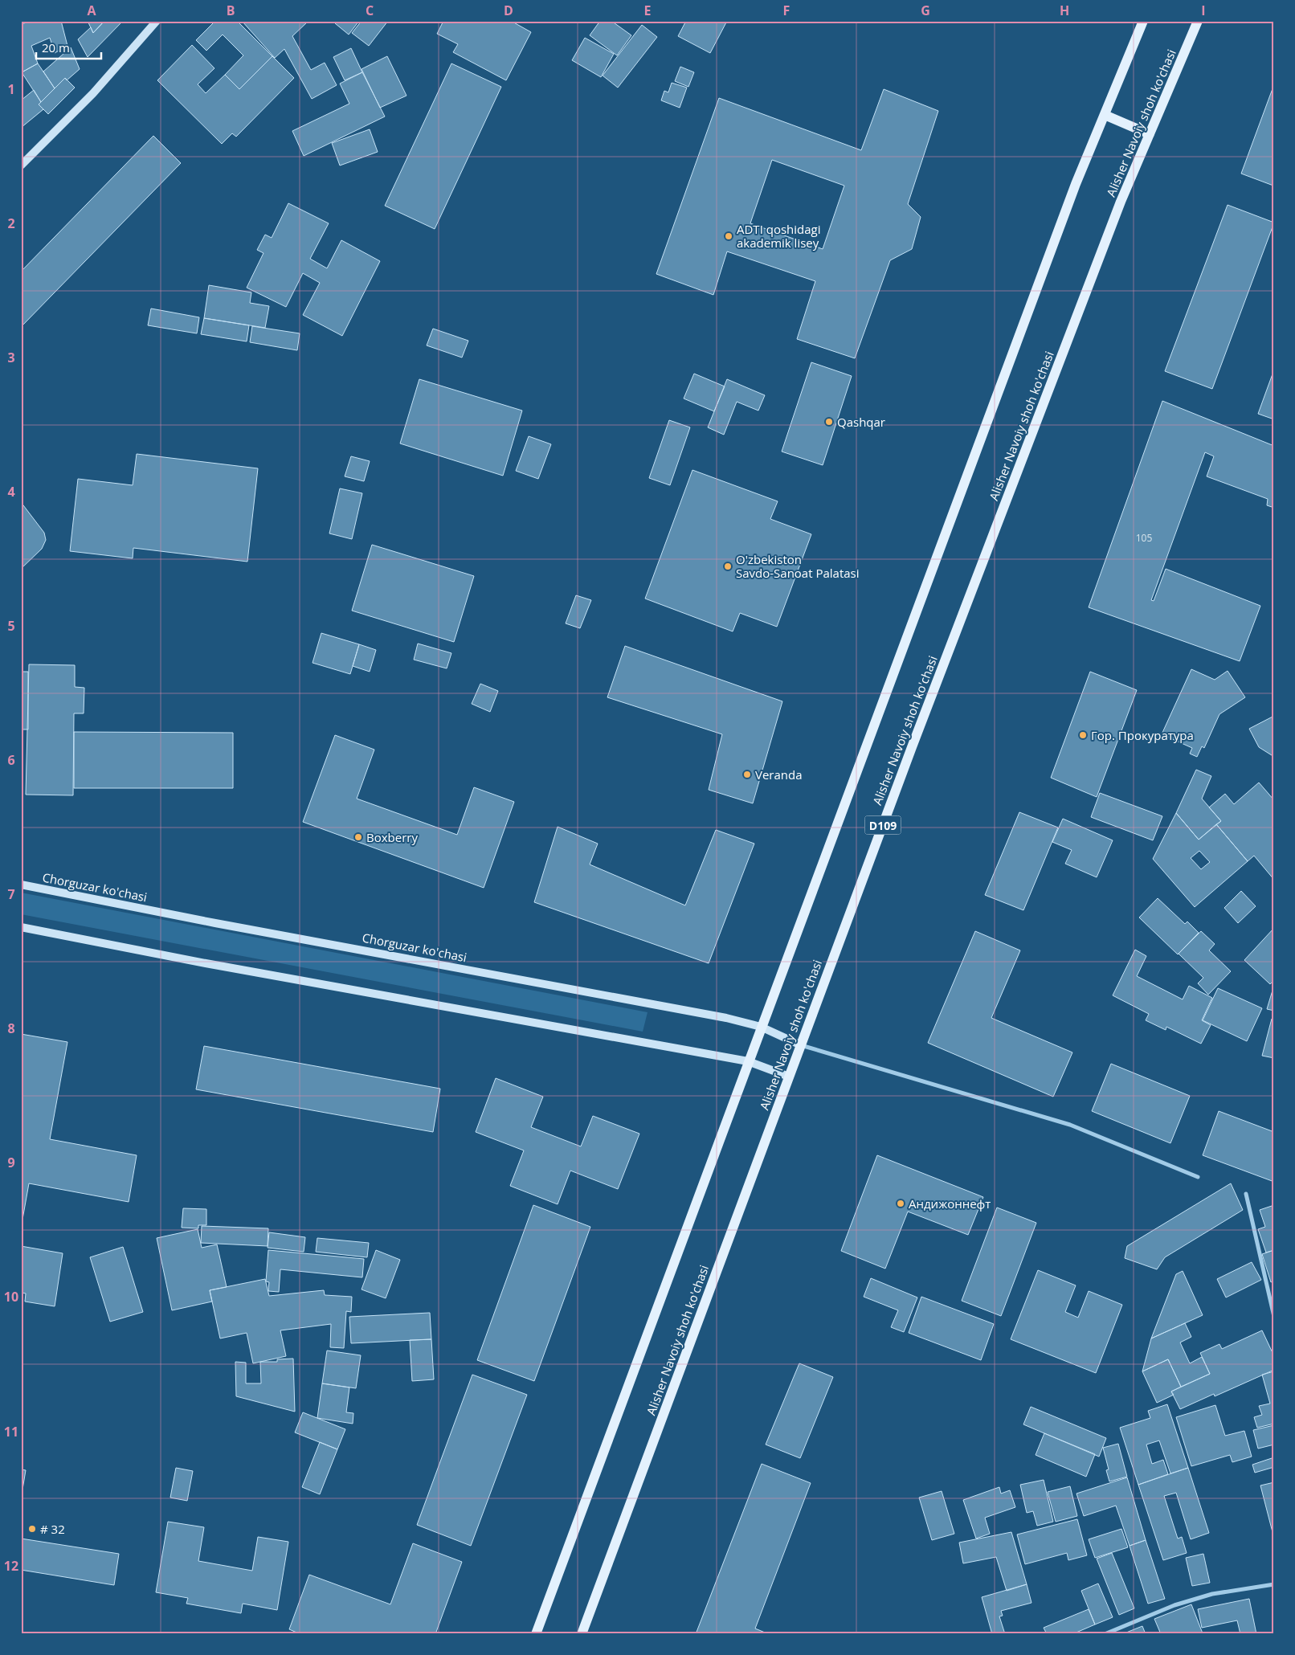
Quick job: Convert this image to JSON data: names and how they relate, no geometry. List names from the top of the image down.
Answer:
{
  "streets": {
    "main road": ["Alisher Navoiy shoh ko'chasi", "D109", "Chorguzar ko'chasi"]
  },
  "crossings": [
    ["Alisher Navoiy shoh ko'chasi", "Chorguzar ko'chasi"]
  ],
  "places": [
    "ADTI qoshidagi akademik lisey",
    "Qashqar",
    "O'zbekiston Savdo-Sanoat Palatasi",
    "Гор. Прокуратура",
    "Veranda",
    "Boxberry",
    "Андижоннефт",
    "# 32"
  ],
  "house_numbers": ["105"],
  "scale_bar": "20 m",
  "grid": {
    "columns": [
      "A",
      "B",
      "C",
      "D",
      "E",
      "F",
      "G",
      "H",
      "I"
    ],
    "rows": [
      "1",
      "2",
      "3",
      "4",
      "5",
      "6",
      "7",
      "8",
      "9",
      "10",
      "11",
      "12"
    ]
  }
}
